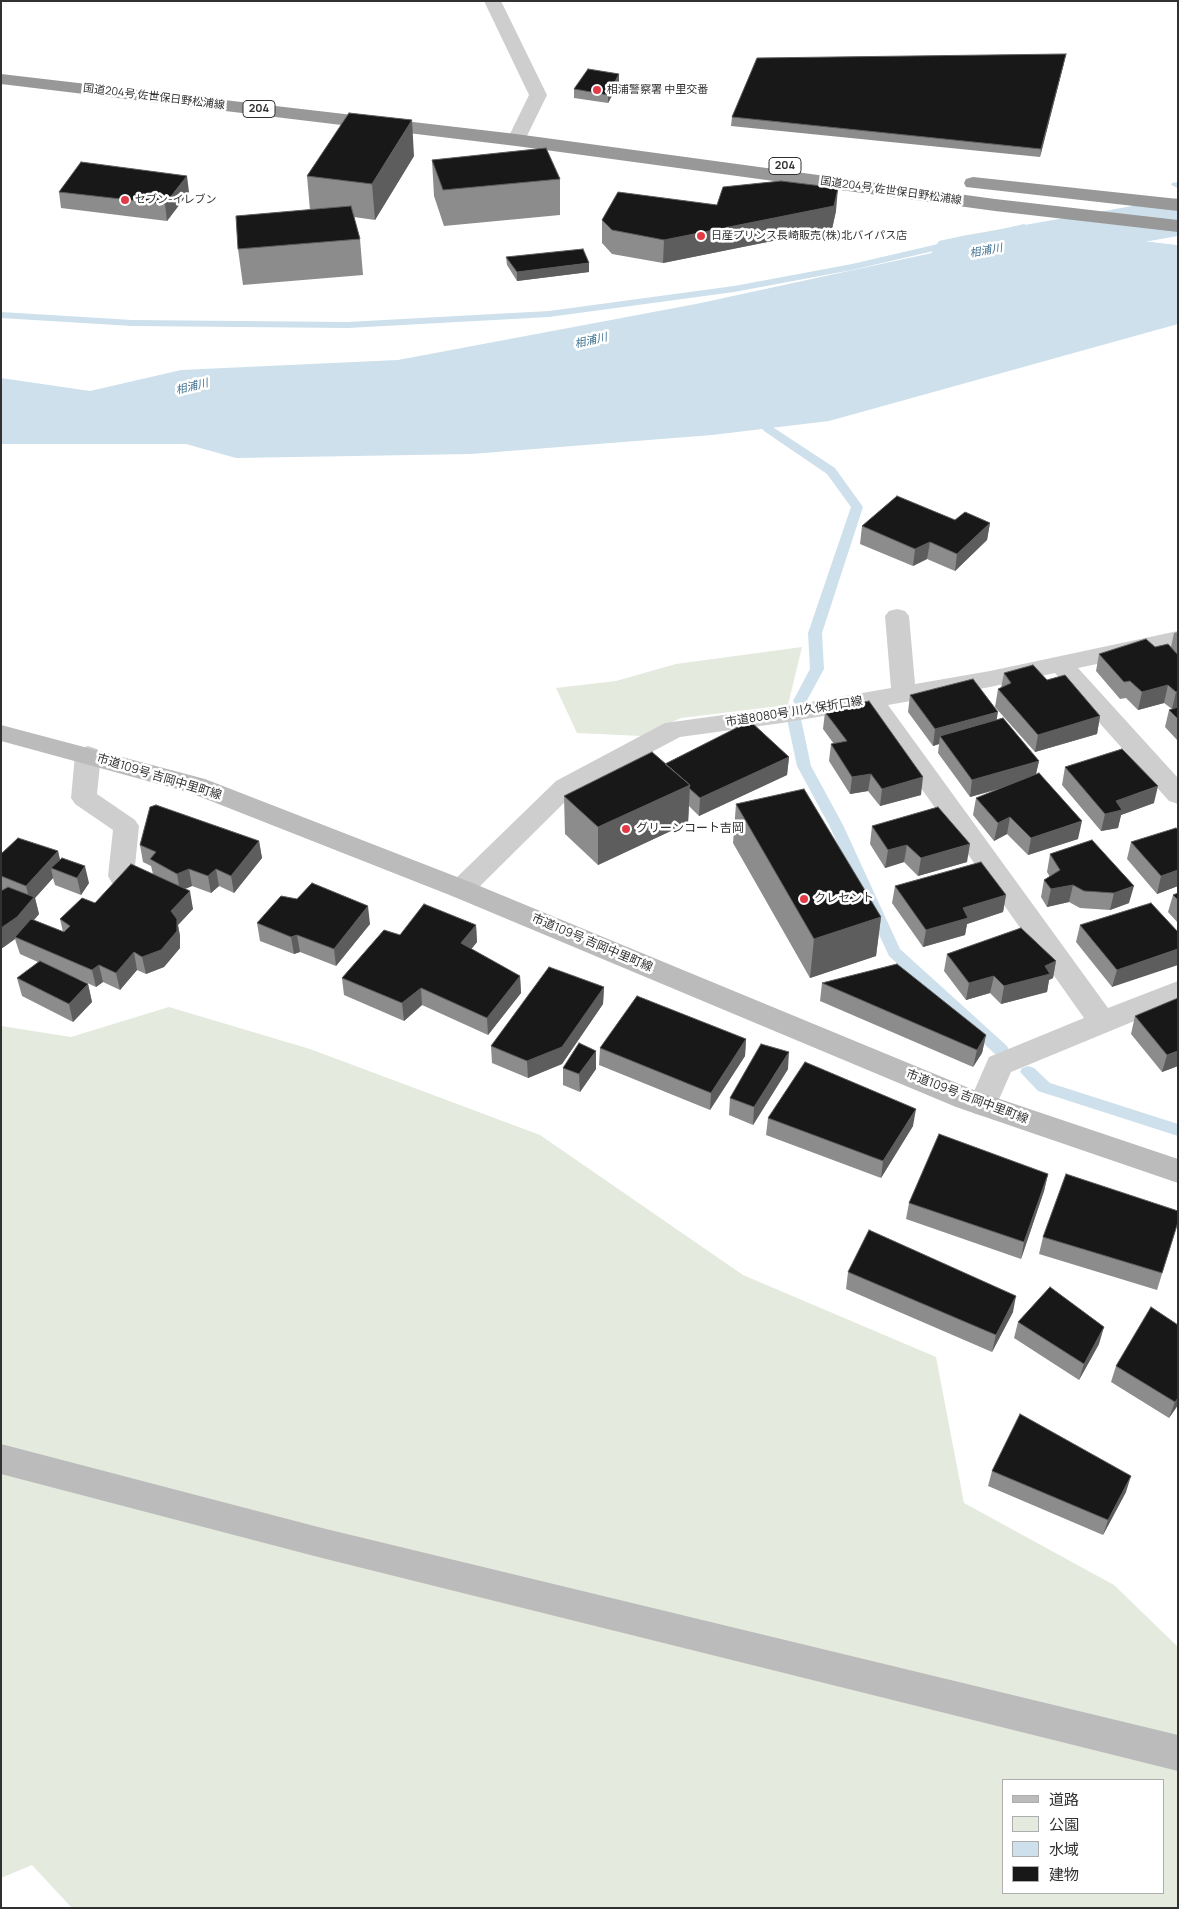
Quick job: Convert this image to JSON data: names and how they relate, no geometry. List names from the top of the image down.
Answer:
{
  "streets": {
    "highway": ["国道204号 佐世保日野松浦線", "204"],
    "street": ["市道8080号 川久保折口線", "市道109号 吉岡中里町線"]
  },
  "crossings": [
    ["市道8080号 川久保折口線", "市道109号 吉岡中里町線"]
  ],
  "water": ["相浦川"],
  "places": [
    "相浦警察署 中里交番",
    "セブン-イレブン",
    "日産プリンス長崎販売(株)北バイパス店",
    "グリーンコート吉岡",
    "クレセント"
  ],
  "legend": [
    "道路",
    "公園",
    "水域",
    "建物"
  ]
}
